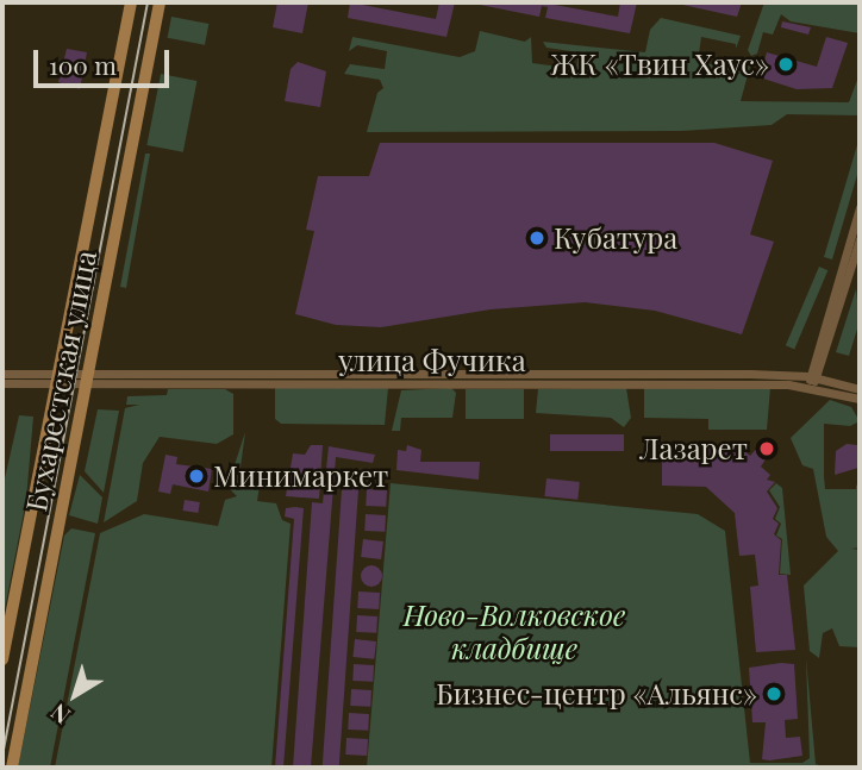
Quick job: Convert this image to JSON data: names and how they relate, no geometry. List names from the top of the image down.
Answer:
{
  "streets": {
    "main road": ["Бухарестская улица"],
    "street": ["улица Фучика"]
  },
  "crossings": [
    ["улица Фучика", "Бухарестская улица"]
  ],
  "parks": ["Ново-Волковское кладбище"],
  "places": [
    "ЖК «Твин Хаус»",
    "Кубатура",
    "Лазарет",
    "Минимаркет",
    "Бизнес-центр «Альянс»"
  ],
  "scale_bar": "100 m",
  "north": "bottom left"
}
